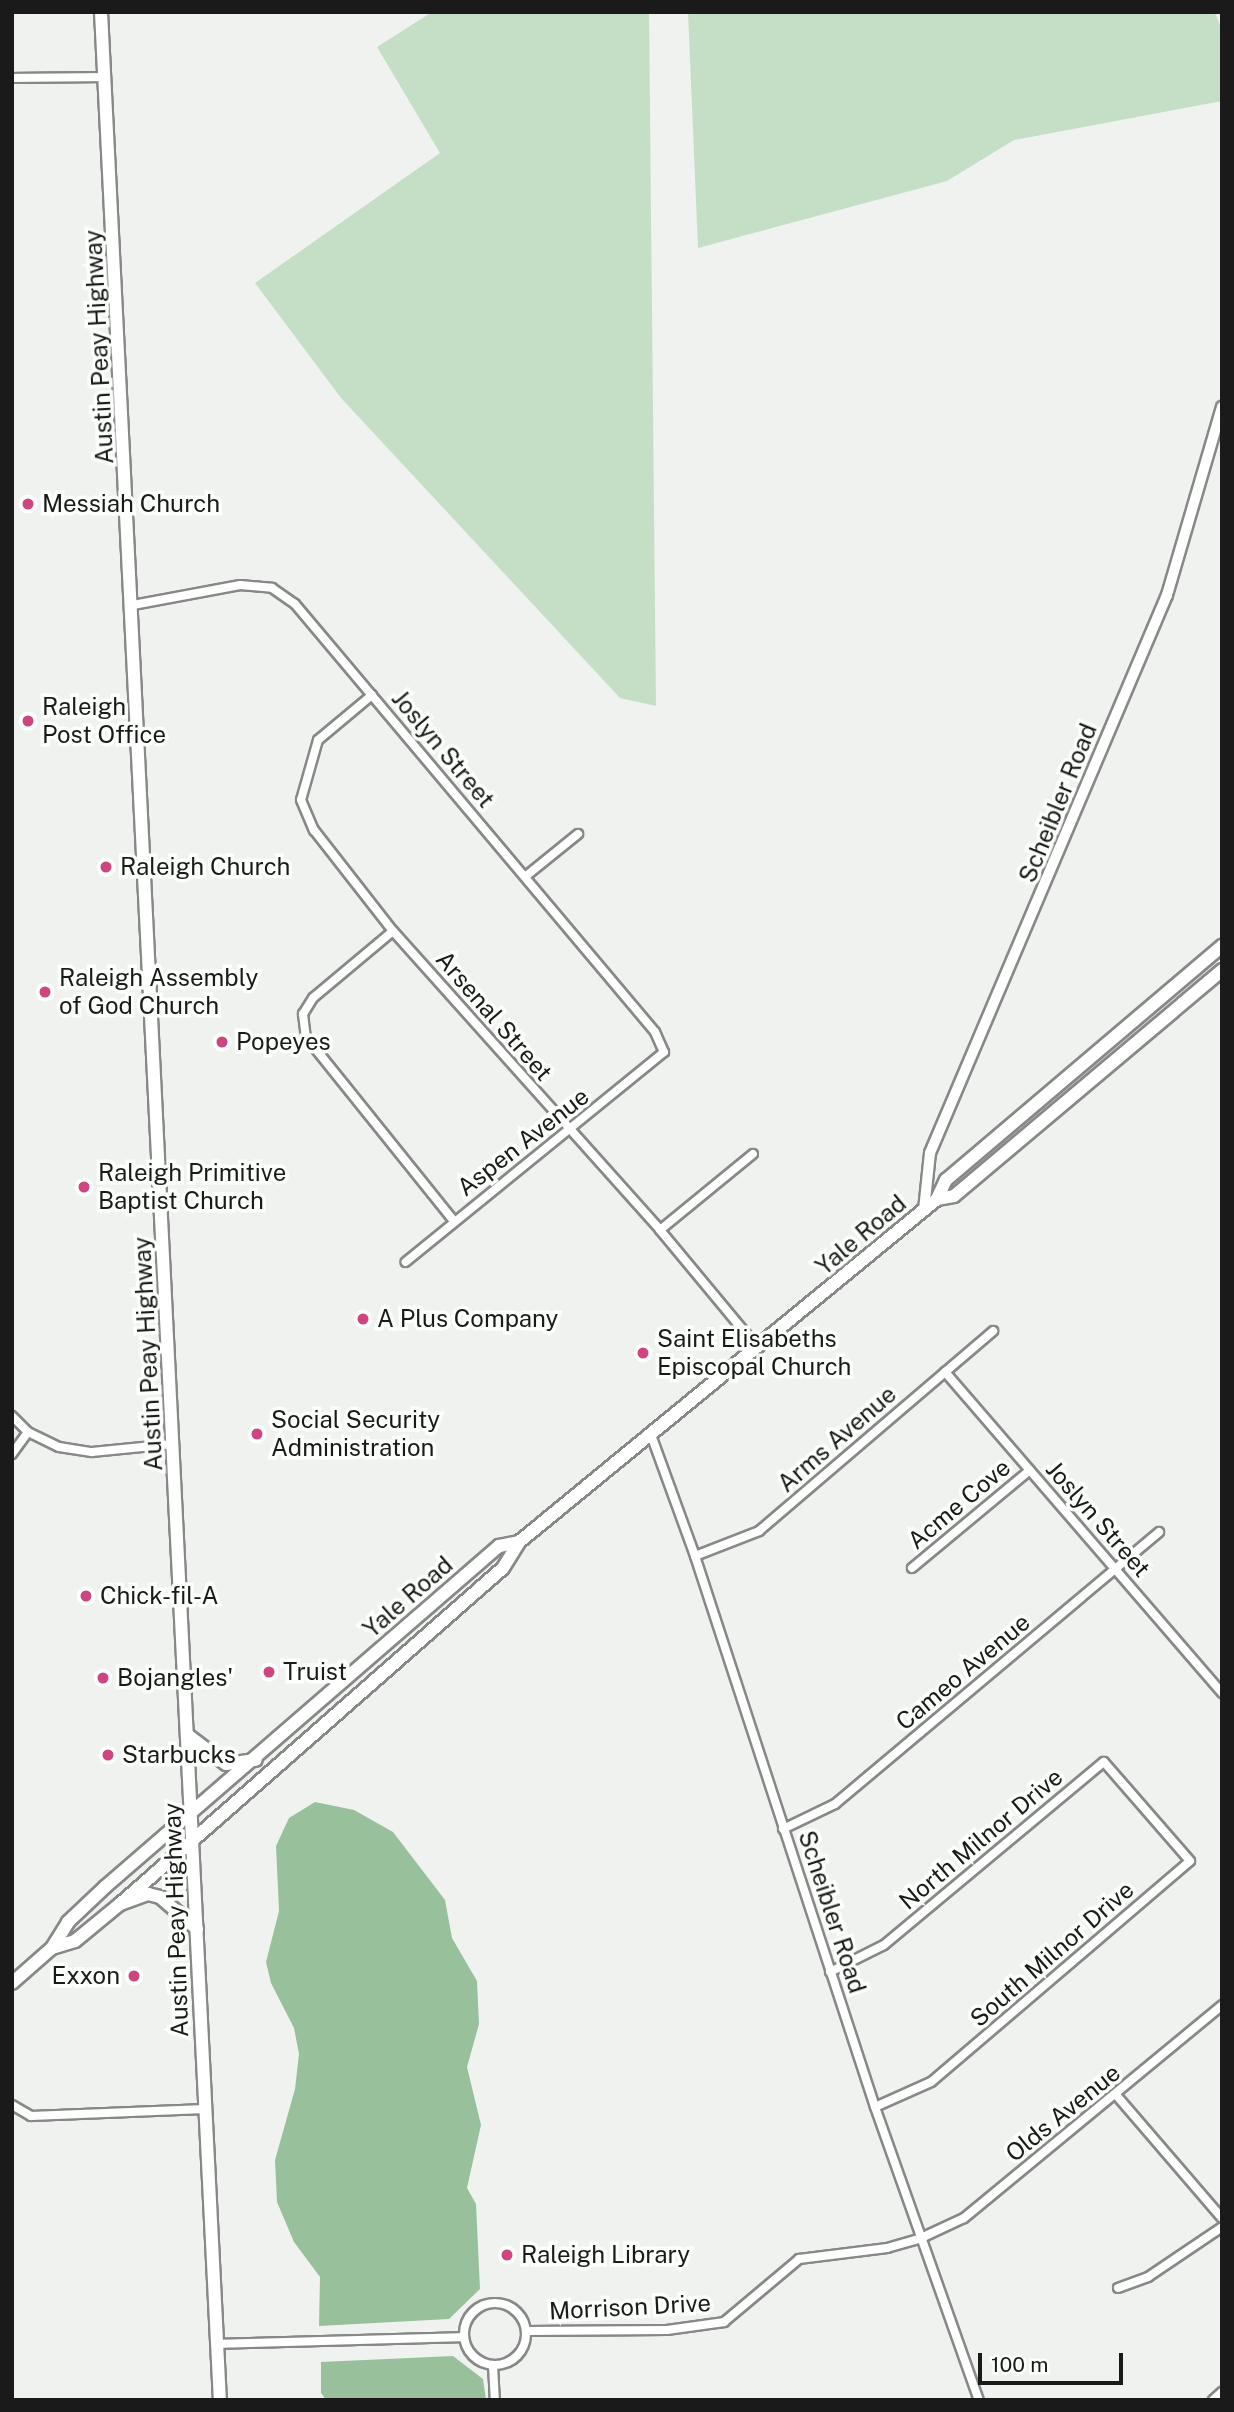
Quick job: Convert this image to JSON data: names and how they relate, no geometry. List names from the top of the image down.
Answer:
{
  "streets": {
    "main road": ["Austin Peay Highway", "Yale Road"],
    "street": [
      "Joslyn Street",
      "Scheibler Road",
      "Arsenal Street",
      "Aspen Avenue",
      "Arms Avenue",
      "Acme Cove",
      "Cameo Avenue",
      "North Milnor Drive",
      "South Milnor Drive",
      "Olds Avenue",
      "Morrison Drive"
    ]
  },
  "crossings": [
    ["Austin Peay Highway", "Joslyn Street"],
    ["Austin Peay Highway", "Yale Road"],
    ["Joslyn Street", "Arsenal Street"],
    ["Joslyn Street", "Aspen Avenue"],
    ["Joslyn Street", "Arms Avenue"],
    ["Joslyn Street", "Acme Cove"],
    ["Joslyn Street", "Cameo Avenue"],
    ["Scheibler Road", "Yale Road"],
    ["Scheibler Road", "Arms Avenue"],
    ["Scheibler Road", "Cameo Avenue"],
    ["Scheibler Road", "North Milnor Drive"],
    ["Scheibler Road", "South Milnor Drive"],
    ["Scheibler Road", "Olds Avenue"],
    ["Scheibler Road", "Morrison Drive"],
    ["Arsenal Street", "Aspen Avenue"],
    ["Arsenal Street", "Yale Road"],
    ["North Milnor Drive", "South Milnor Drive"],
    ["Olds Avenue", "Morrison Drive"]
  ],
  "places": [
    "Messiah Church",
    "Raleigh Post Office",
    "Raleigh Church",
    "Raleigh Assembly of God Church",
    "Popeyes",
    "Raleigh Primitive Baptist Church",
    "A Plus Company",
    "Saint Elisabeths Episcopal Church",
    "Social Security Administration",
    "Chick-fil-A",
    "Truist",
    "Bojangles'",
    "Starbucks",
    "Exxon",
    "Raleigh Library"
  ],
  "scale_bar": "100 m"
}
